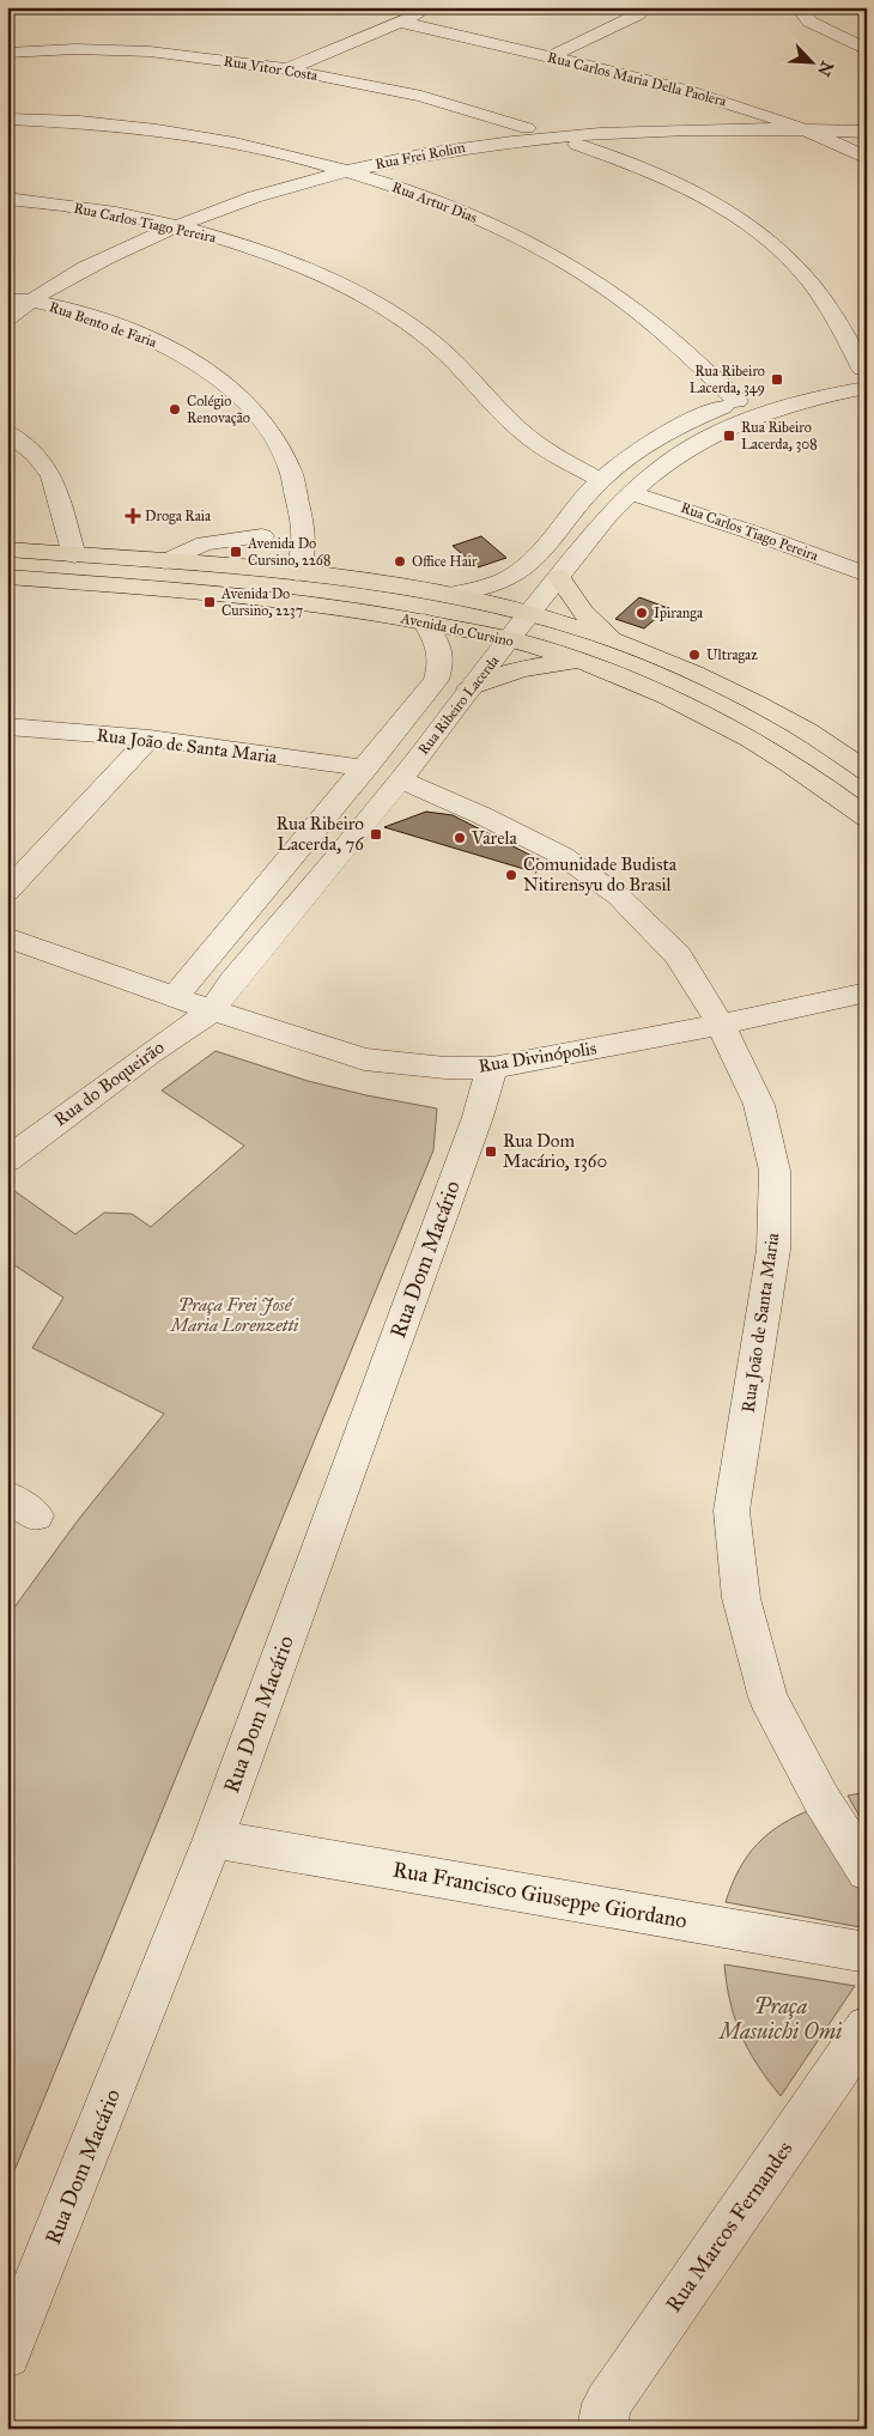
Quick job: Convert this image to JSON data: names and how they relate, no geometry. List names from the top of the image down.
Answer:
{
  "streets": {
    "main road": ["Avenida do Cursino"],
    "street": [
      "Rua Vitor Costa",
      "Rua Carlos Maria Della Paolera",
      "Rua Frei Rolim",
      "Rua Artur Dias",
      "Rua Carlos Tiago Pereira",
      "Rua Bento de Faria",
      "Rua Ribeiro Lacerda",
      "Rua João de Santa Maria",
      "Rua Divinópolis",
      "Rua do Boqueirão",
      "Rua Dom Macário",
      "Rua Francisco Giuseppe Giordano",
      "Rua Marcos Fernandes"
    ]
  },
  "crossings": [
    ["Rua Vitor Costa", "Rua Frei Rolim"],
    ["Rua Frei Rolim", "Rua Artur Dias"],
    ["Rua Frei Rolim", "Rua Carlos Tiago Pereira"],
    ["Rua Frei Rolim", "Rua Bento de Faria"],
    ["Rua Carlos Tiago Pereira", "Rua Ribeiro Lacerda"],
    ["Rua Bento de Faria", "Avenida do Cursino"],
    ["Avenida do Cursino", "Rua Ribeiro Lacerda"],
    ["Rua Ribeiro Lacerda", "Rua João de Santa Maria"],
    ["Rua Ribeiro Lacerda", "Rua Divinópolis"],
    ["Rua Ribeiro Lacerda", "Rua do Boqueirão"],
    ["Rua João de Santa Maria", "Rua Divinópolis"],
    ["Rua Divinópolis", "Rua do Boqueirão"],
    ["Rua Divinópolis", "Rua Dom Macário"],
    ["Rua Dom Macário", "Rua Francisco Giuseppe Giordano"]
  ],
  "parks": ["Praça Frei José Maria Lorenzetti", "Praça Masuichi Omi"],
  "places": {
    "transit": [
      "Rua Ribeiro Lacerda, 349",
      "Rua Ribeiro Lacerda, 308",
      "Avenida Do Cursino, 2268",
      "Avenida Do Cursino, 2237",
      "Rua Ribeiro Lacerda, 76",
      "Rua Dom Macário, 1360"
    ],
    "other": [
      "Colégio Renovação",
      "Office Hair",
      "Ipiranga",
      "Ultragaz",
      "Varela",
      "Comunidade Budista Nitirensyu do Brasil"
    ],
    "health": ["Droga Raia"]
  },
  "north": "bottom right"
}
